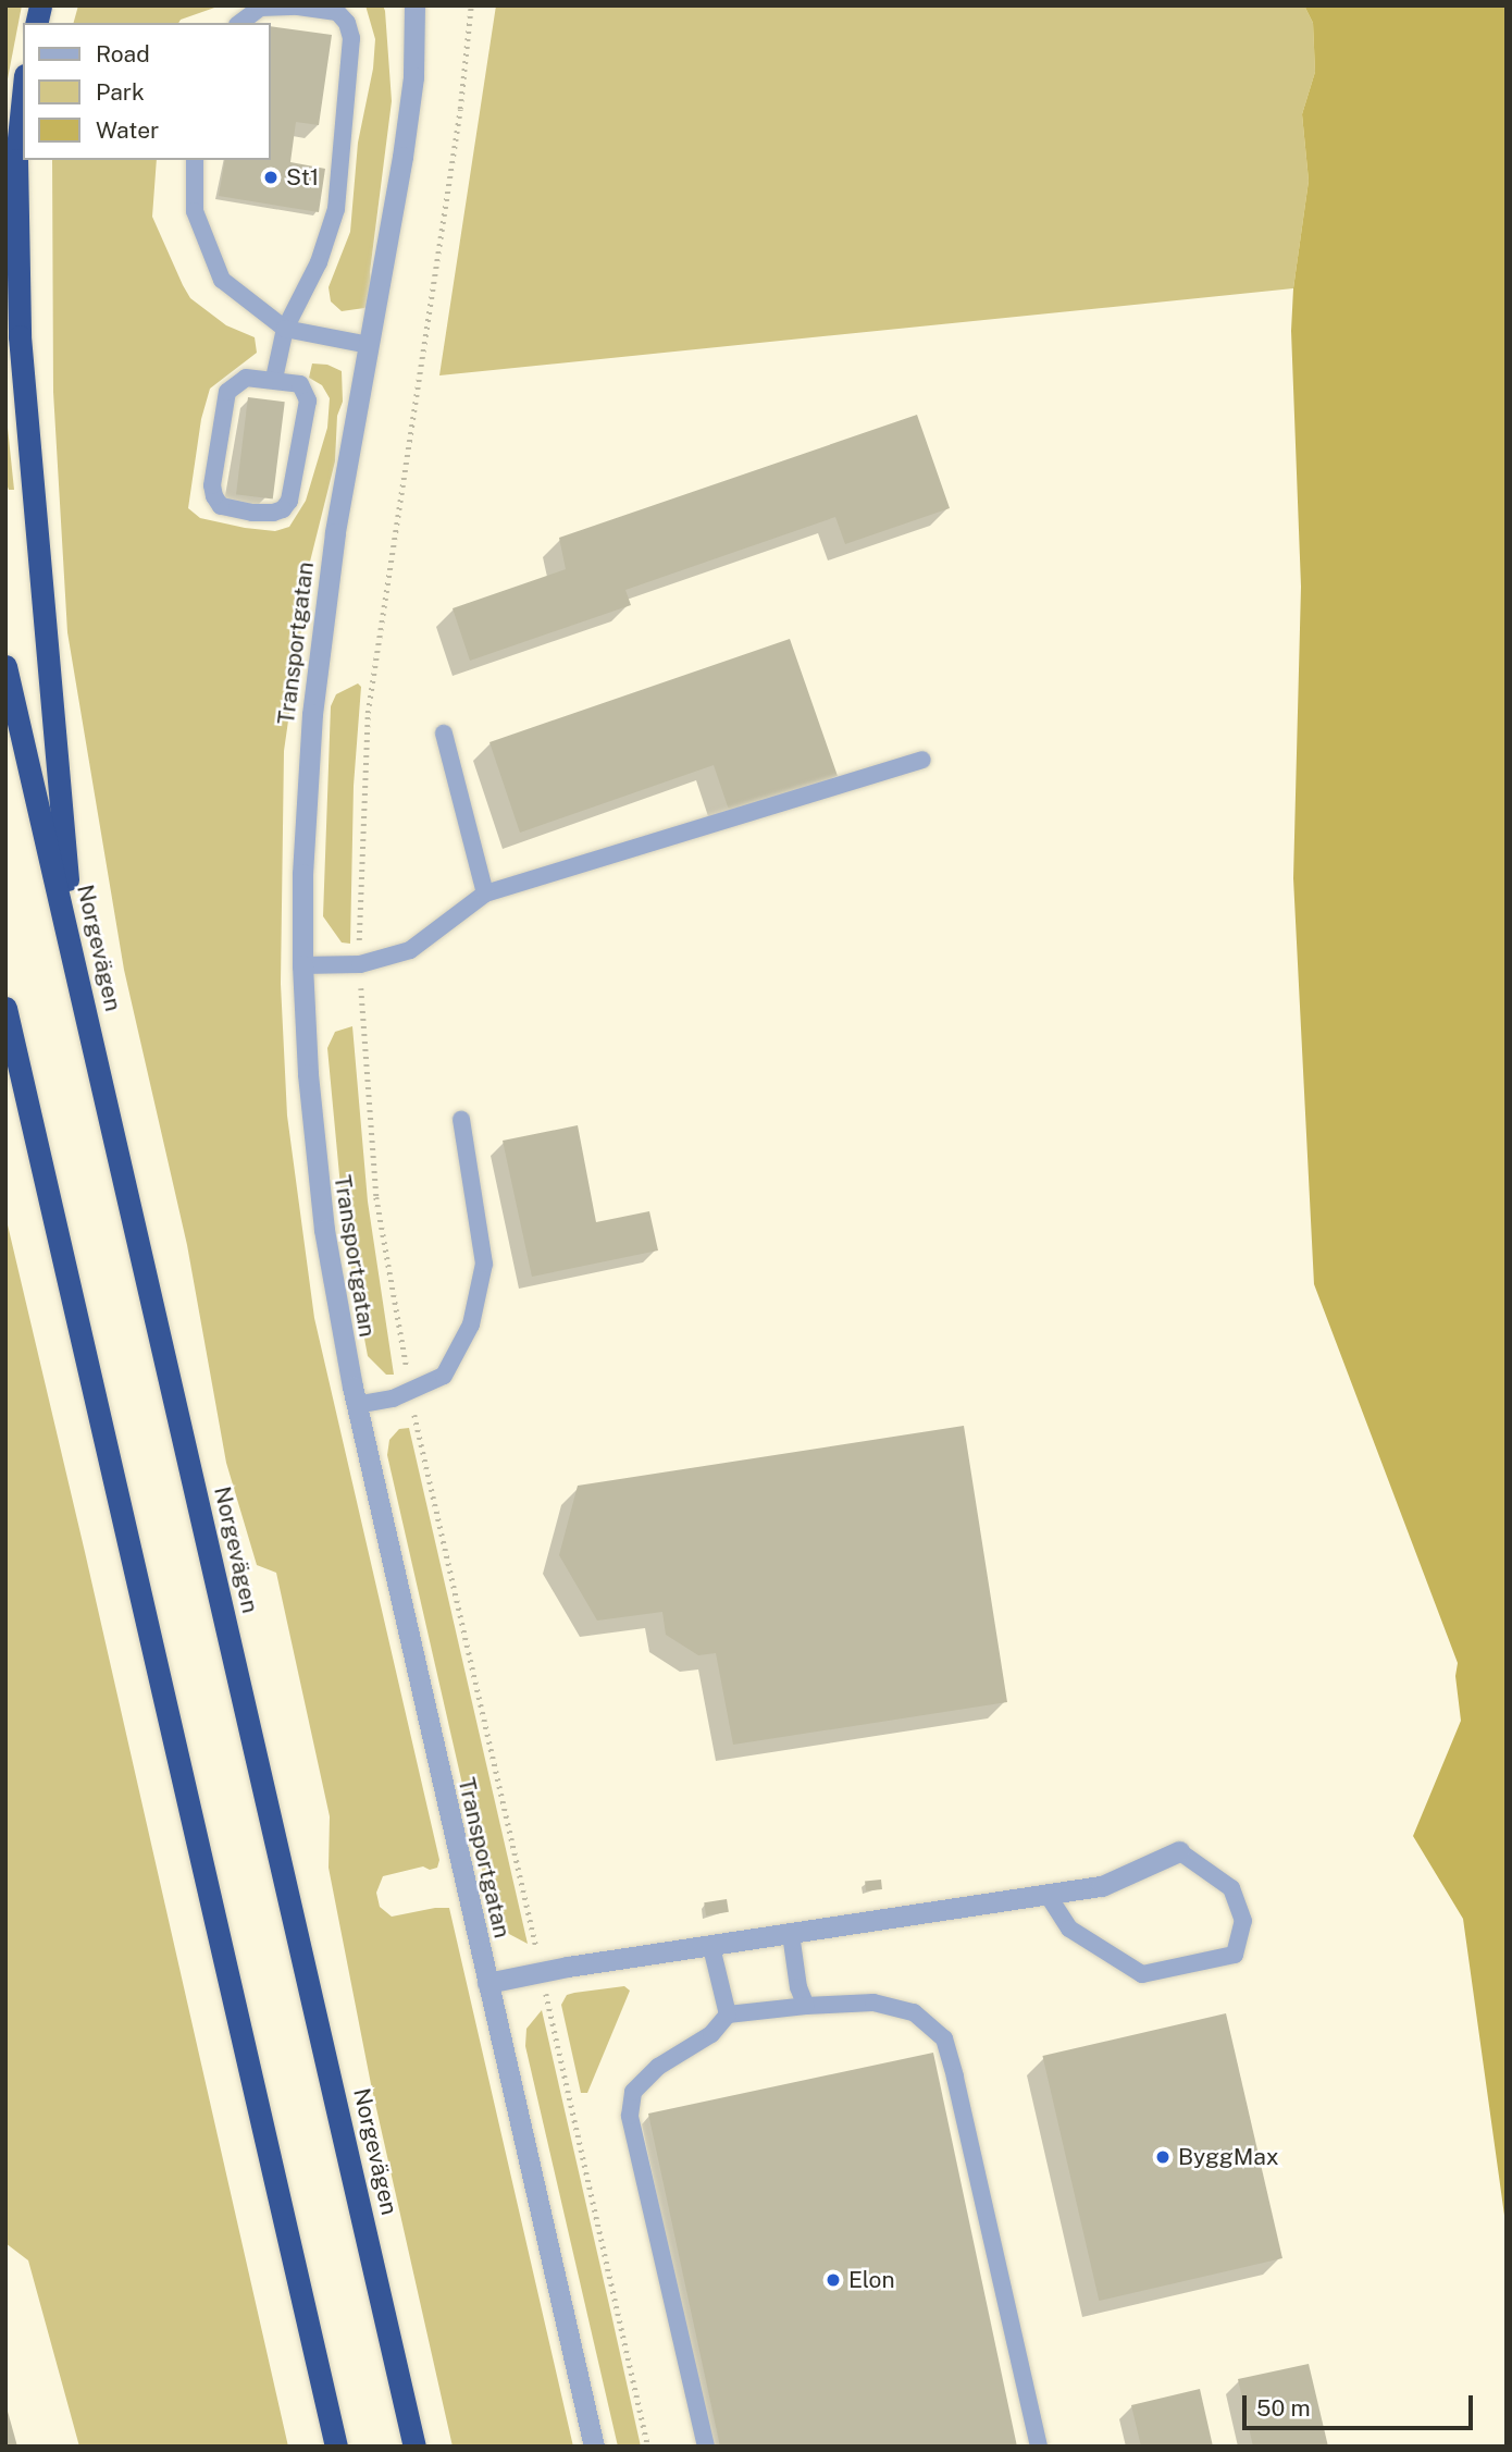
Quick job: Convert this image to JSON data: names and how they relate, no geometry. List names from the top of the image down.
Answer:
{
  "streets": {
    "highway": ["Norgevägen"],
    "street": ["Transportgatan"]
  },
  "places": ["St1", "ByggMax", "Elon"],
  "legend": ["Road", "Park", "Water"],
  "scale_bar": "50 m"
}
